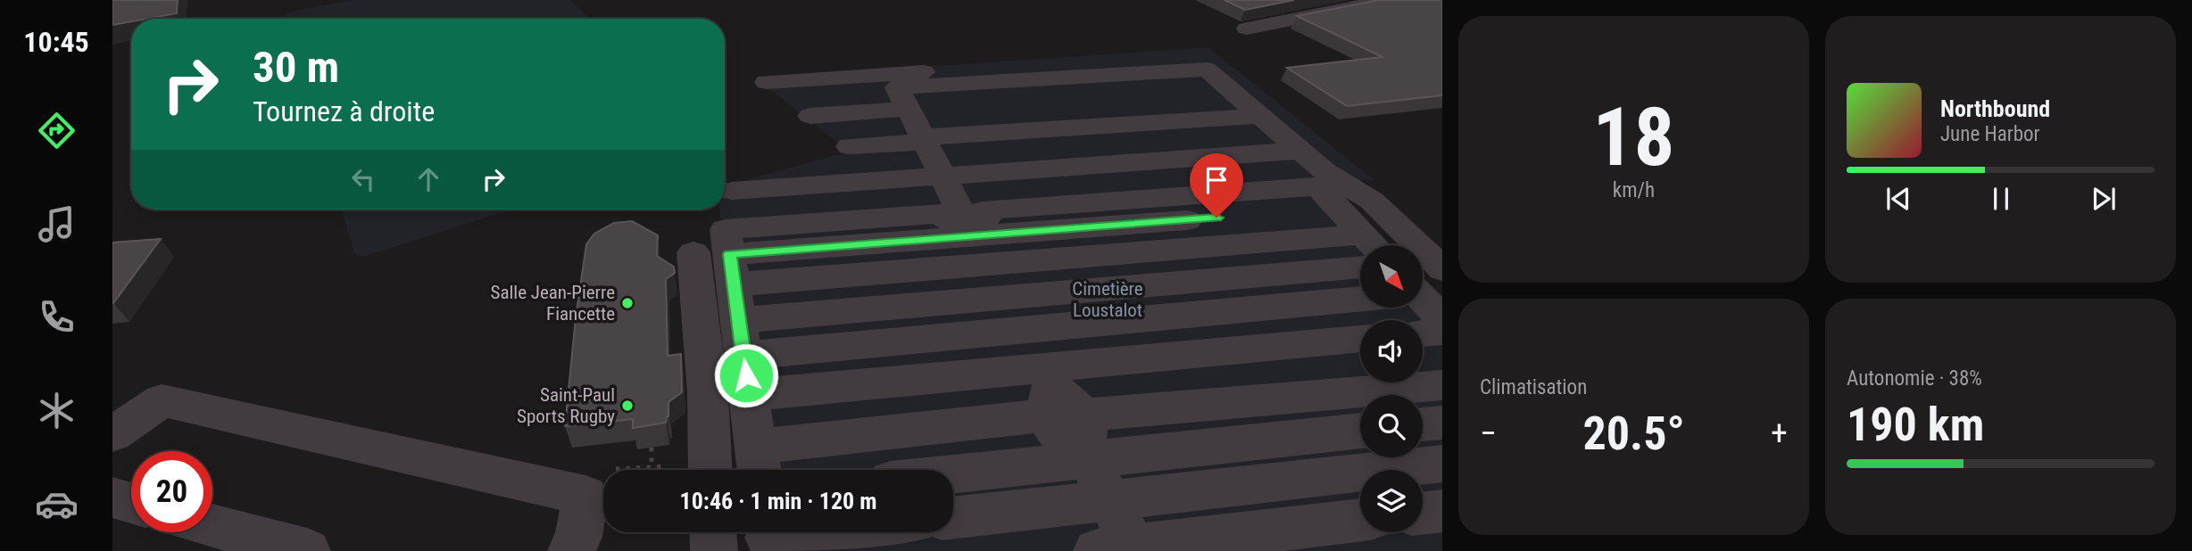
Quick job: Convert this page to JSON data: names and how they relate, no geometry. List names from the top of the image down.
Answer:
{
  "parks": ["Cimetière Loustalot"],
  "places": ["Salle Jean-Pierre Fiancette", "Saint-Paul Sports Rugby"],
  "north": "bottom right",
  "page": {
    "tabs": "10:45",
    "tile": [
      ["18", "km/h"],
      "Climatisation",
      ["Autonomie · 38%", "190 km"]
    ],
    "turn": ["30 m", "Tournez à droite"],
    "song": ["Northbound", "June Harbor"],
    "heat": ["−", "20.5°", "+"],
    "limit": "20",
    "trip": "10:46 · 1 min · 120 m"
  }
}
